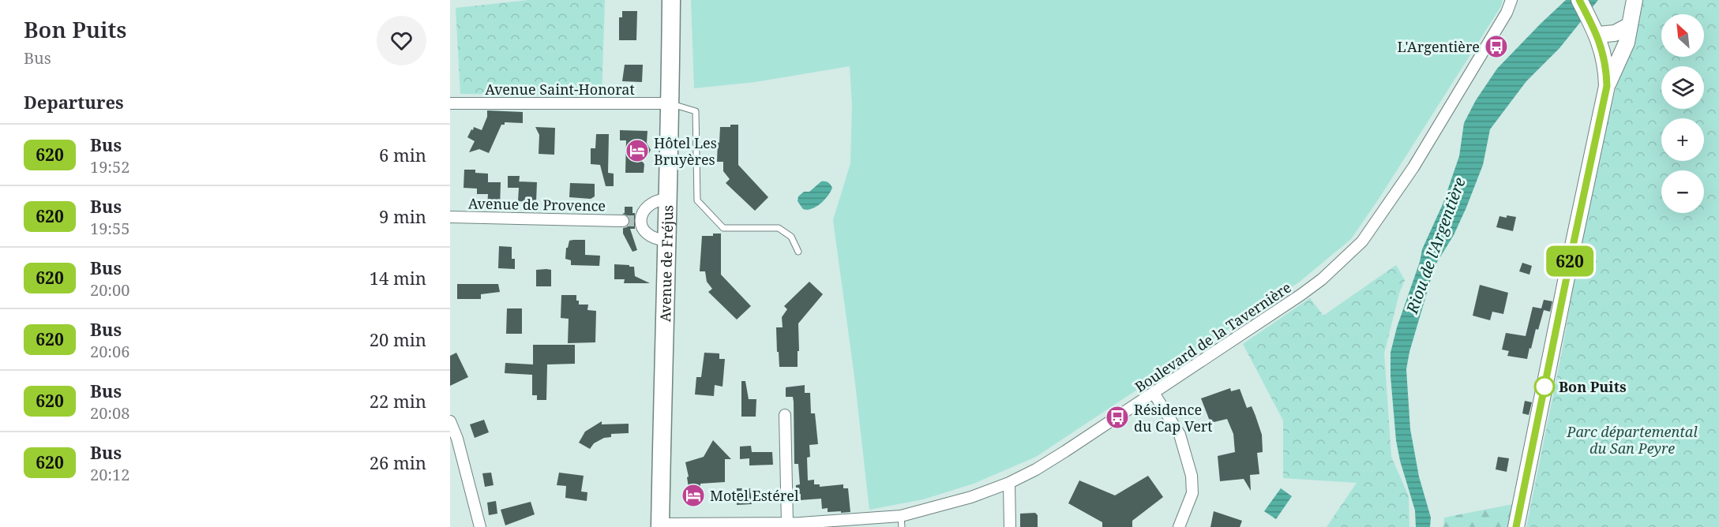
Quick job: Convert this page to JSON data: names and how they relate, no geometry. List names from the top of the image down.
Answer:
{
  "streets": {
    "main road": ["Avenue de Fréjus"],
    "street": ["Avenue Saint-Honorat", "Avenue de Provence", "Boulevard de la Tavernière"]
  },
  "crossings": [
    ["Avenue Saint-Honorat", "Avenue de Fréjus"],
    ["Avenue de Fréjus", "Boulevard de la Tavernière"]
  ],
  "water": ["Riou de l'Argentière"],
  "parks": ["Parc départemental du San Peyre"],
  "places": {
    "bus stop": ["L'Argentière", "Résidence du Cap Vert"],
    "hotel": ["Hôtel Les Bruyères", "Motel Estérel"],
    "other": ["Bon Puits"]
  },
  "lines": ["bus line 620"],
  "north": "top left",
  "page": {
    "heading": [
      ["Bon Puits", "Bus"],
      "Departures"
    ],
    "on_map": "620",
    "map_buttons": ["+", "−"],
    "list": [
      {
        "mark": "620",
        "name": "Bus",
        "note": "19:52",
        "value": "6 min"
      },
      {
        "mark": "620",
        "name": "Bus",
        "note": "19:55",
        "value": "9 min"
      },
      {
        "mark": "620",
        "name": "Bus",
        "note": "20:00",
        "value": "14 min"
      },
      {
        "mark": "620",
        "name": "Bus",
        "note": "20:06",
        "value": "20 min"
      },
      {
        "mark": "620",
        "name": "Bus",
        "note": "20:08",
        "value": "22 min"
      },
      {
        "mark": "620",
        "name": "Bus",
        "note": "20:12",
        "value": "26 min"
      }
    ]
  }
}
